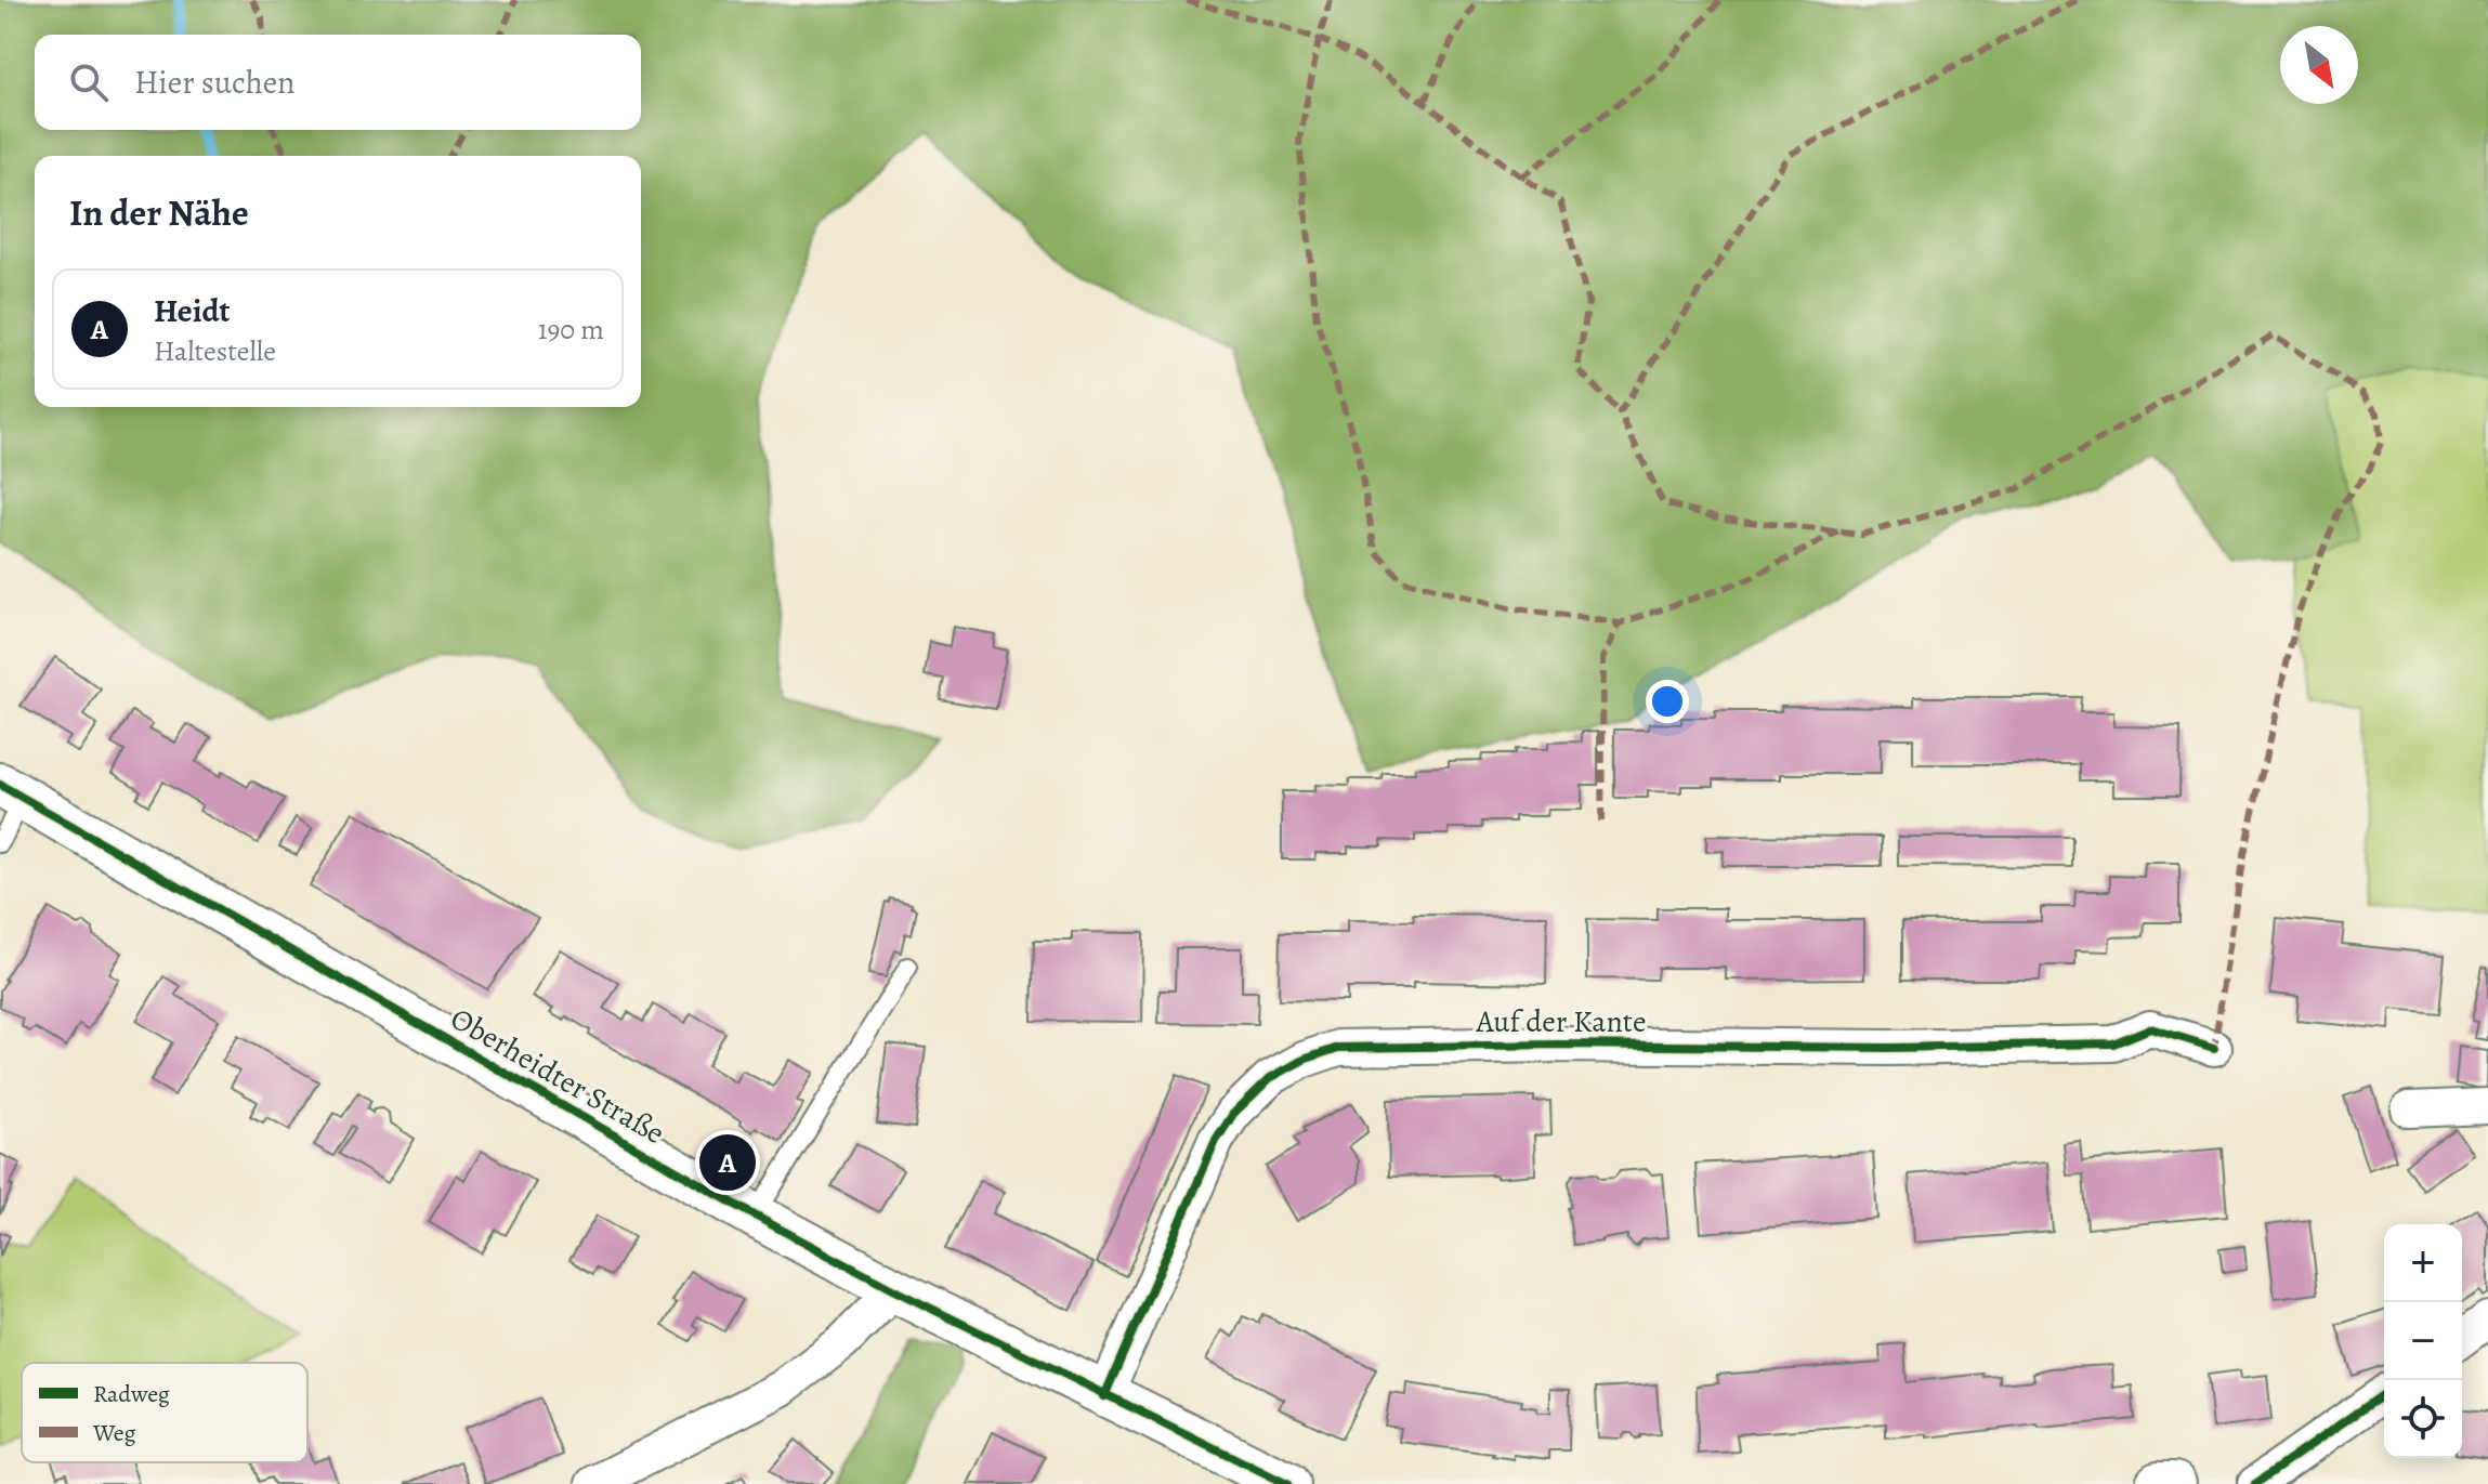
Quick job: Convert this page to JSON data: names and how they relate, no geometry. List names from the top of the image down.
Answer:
{
  "streets": {
    "street": ["Auf der Kante", "Oberheidter Straße"]
  },
  "crossings": [
    ["Auf der Kante", "Oberheidter Straße"]
  ],
  "legend": ["Radweg", "Weg"],
  "north": "bottom right",
  "page": {
    "search": "Hier suchen",
    "heading": "In der Nähe",
    "list": [
      {
        "mark": "A",
        "name": "Heidt",
        "note": "Haltestelle",
        "value": "190 m"
      }
    ],
    "pins": "A",
    "map_buttons": ["+", "−"]
  }
}
